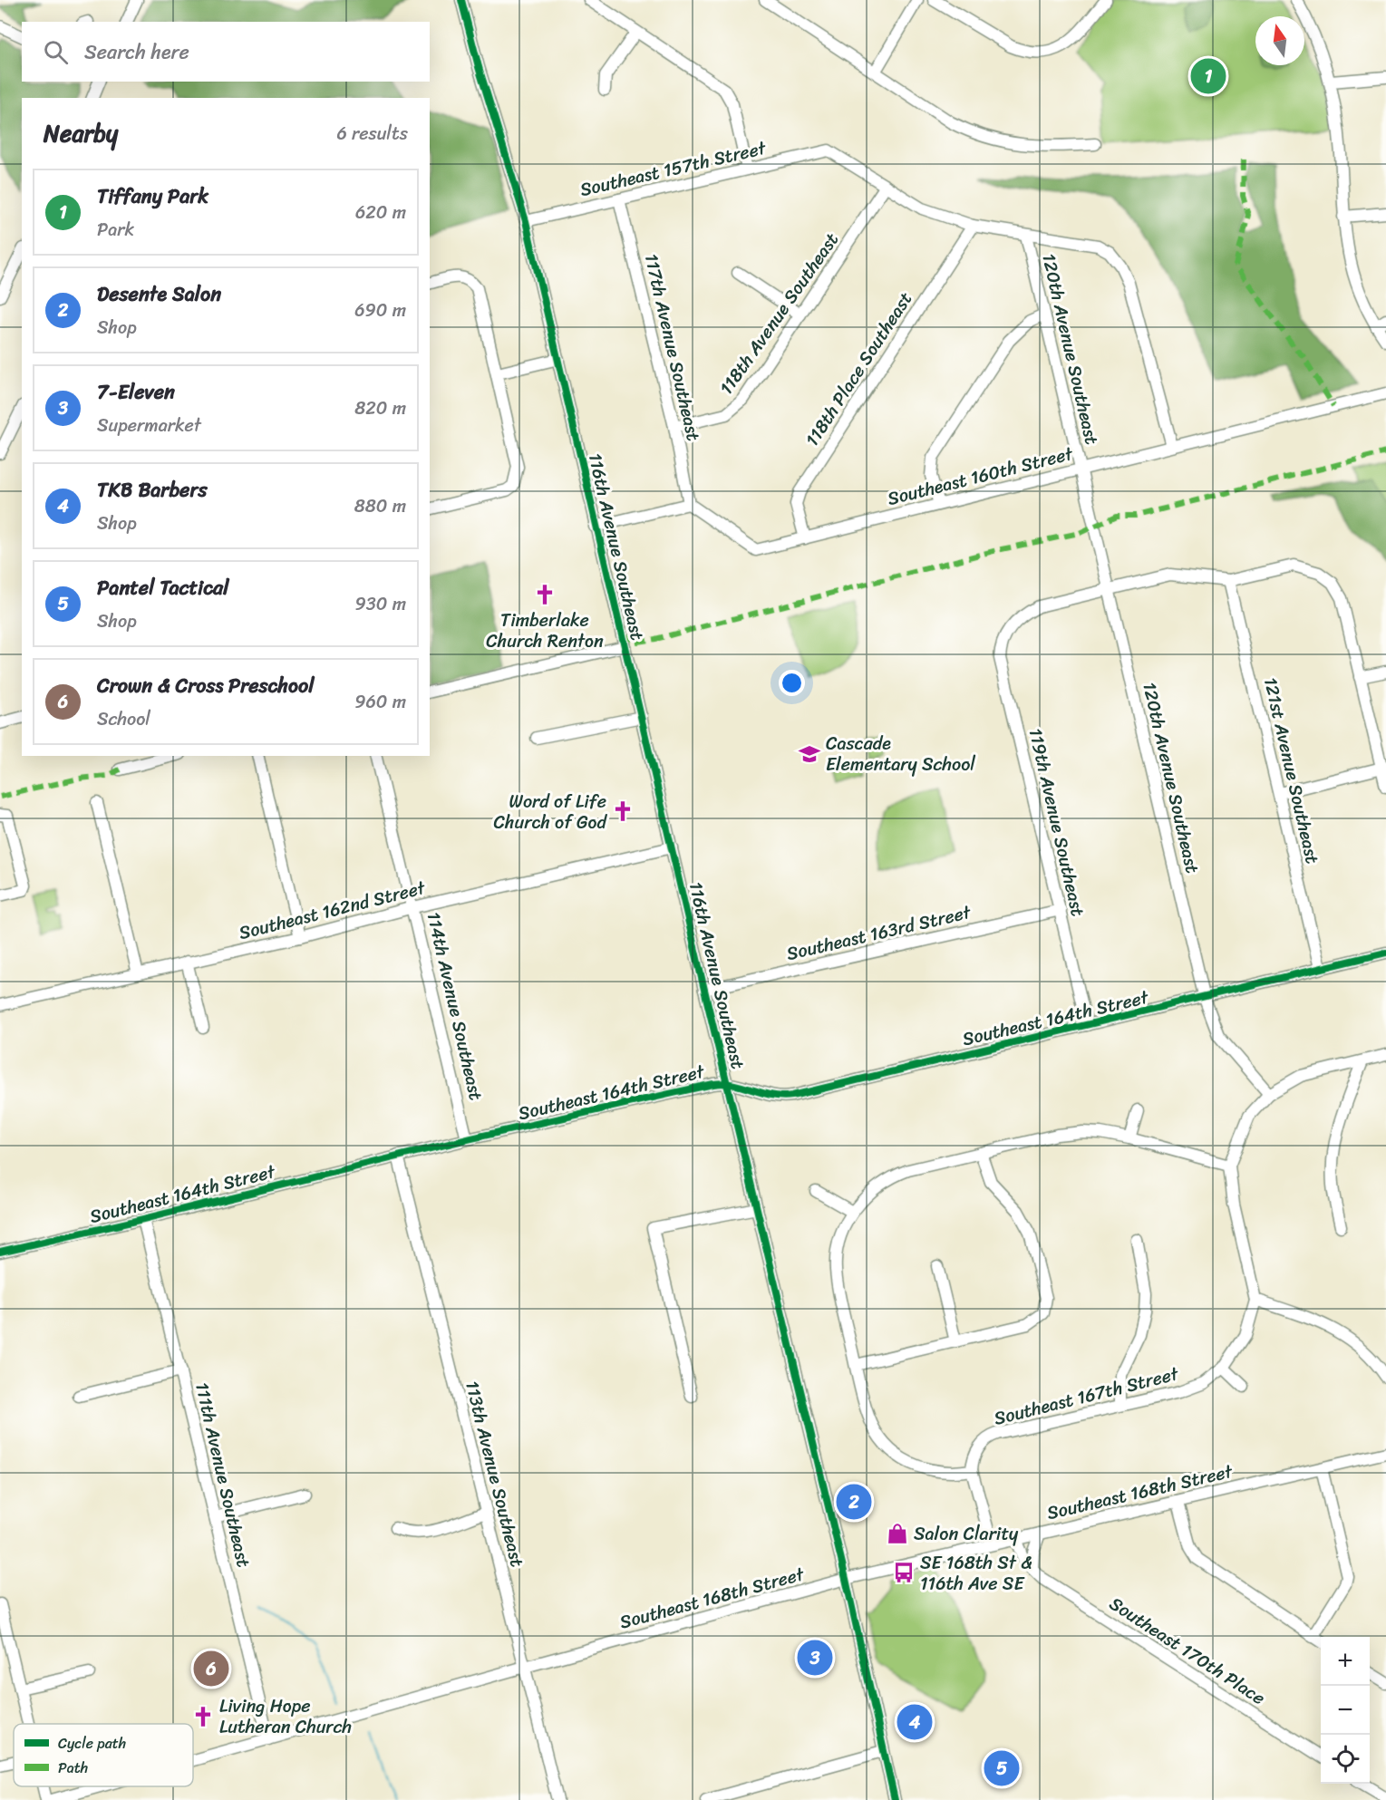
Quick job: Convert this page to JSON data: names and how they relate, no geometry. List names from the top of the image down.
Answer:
{
  "streets": {
    "street": [
      "Southeast 157th Street",
      "118th Avenue Southeast",
      "117th Avenue Southeast",
      "120th Avenue Southeast",
      "118th Place Southeast",
      "Southeast 160th Street",
      "116th Avenue Southeast",
      "121st Avenue Southeast",
      "119th Avenue Southeast",
      "Southeast 162nd Street",
      "Southeast 163rd Street",
      "114th Avenue Southeast",
      "Southeast 164th Street",
      "Southeast 167th Street",
      "113th Avenue Southeast",
      "111th Avenue Southeast",
      "Southeast 168th Street",
      "Southeast 170th Place"
    ]
  },
  "crossings": [
    ["Southeast 157th Street", "118th Avenue Southeast"],
    ["Southeast 157th Street", "117th Avenue Southeast"],
    ["Southeast 157th Street", "116th Avenue Southeast"],
    ["118th Avenue Southeast", "117th Avenue Southeast"],
    ["117th Avenue Southeast", "Southeast 160th Street"],
    ["120th Avenue Southeast", "Southeast 160th Street"],
    ["120th Avenue Southeast", "119th Avenue Southeast"],
    ["120th Avenue Southeast", "Southeast 164th Street"],
    ["118th Place Southeast", "Southeast 160th Street"],
    ["116th Avenue Southeast", "Southeast 162nd Street"],
    ["116th Avenue Southeast", "Southeast 163rd Street"],
    ["116th Avenue Southeast", "Southeast 164th Street"],
    ["116th Avenue Southeast", "Southeast 168th Street"],
    ["121st Avenue Southeast", "Southeast 164th Street"],
    ["119th Avenue Southeast", "Southeast 163rd Street"],
    ["119th Avenue Southeast", "Southeast 164th Street"],
    ["Southeast 162nd Street", "114th Avenue Southeast"],
    ["114th Avenue Southeast", "Southeast 164th Street"],
    ["Southeast 164th Street", "113th Avenue Southeast"],
    ["Southeast 164th Street", "111th Avenue Southeast"],
    ["113th Avenue Southeast", "Southeast 168th Street"],
    ["111th Avenue Southeast", "Southeast 168th Street"],
    ["Southeast 168th Street", "Southeast 170th Place"]
  ],
  "places": {
    "church": ["Timberlake Church Renton", "Word of Life Church of God", "Living Hope Lutheran Church"],
    "school or university": ["Cascade Elementary School"],
    "shop": ["Salon Clarity"],
    "bus stop": ["SE 168th St & 116th Ave SE"]
  },
  "legend": ["Cycle path", "Path"],
  "north": "top",
  "page": {
    "search": "Search here",
    "pins": [
      "1",
      "2",
      "3",
      "6",
      "4",
      "5"
    ],
    "heading": ["Nearby", "6 results"],
    "list": [
      {
        "mark": "1",
        "name": "Tiffany Park",
        "note": "Park",
        "value": "620 m"
      },
      {
        "mark": "2",
        "name": "Desente Salon",
        "note": "Shop",
        "value": "690 m"
      },
      {
        "mark": "3",
        "name": "7-Eleven",
        "note": "Supermarket",
        "value": "820 m"
      },
      {
        "mark": "4",
        "name": "TKB Barbers",
        "note": "Shop",
        "value": "880 m"
      },
      {
        "mark": "5",
        "name": "Pantel Tactical",
        "note": "Shop",
        "value": "930 m"
      },
      {
        "mark": "6",
        "name": "Crown & Cross Preschool",
        "note": "School",
        "value": "960 m"
      }
    ],
    "map_buttons": ["+", "−"]
  }
}
